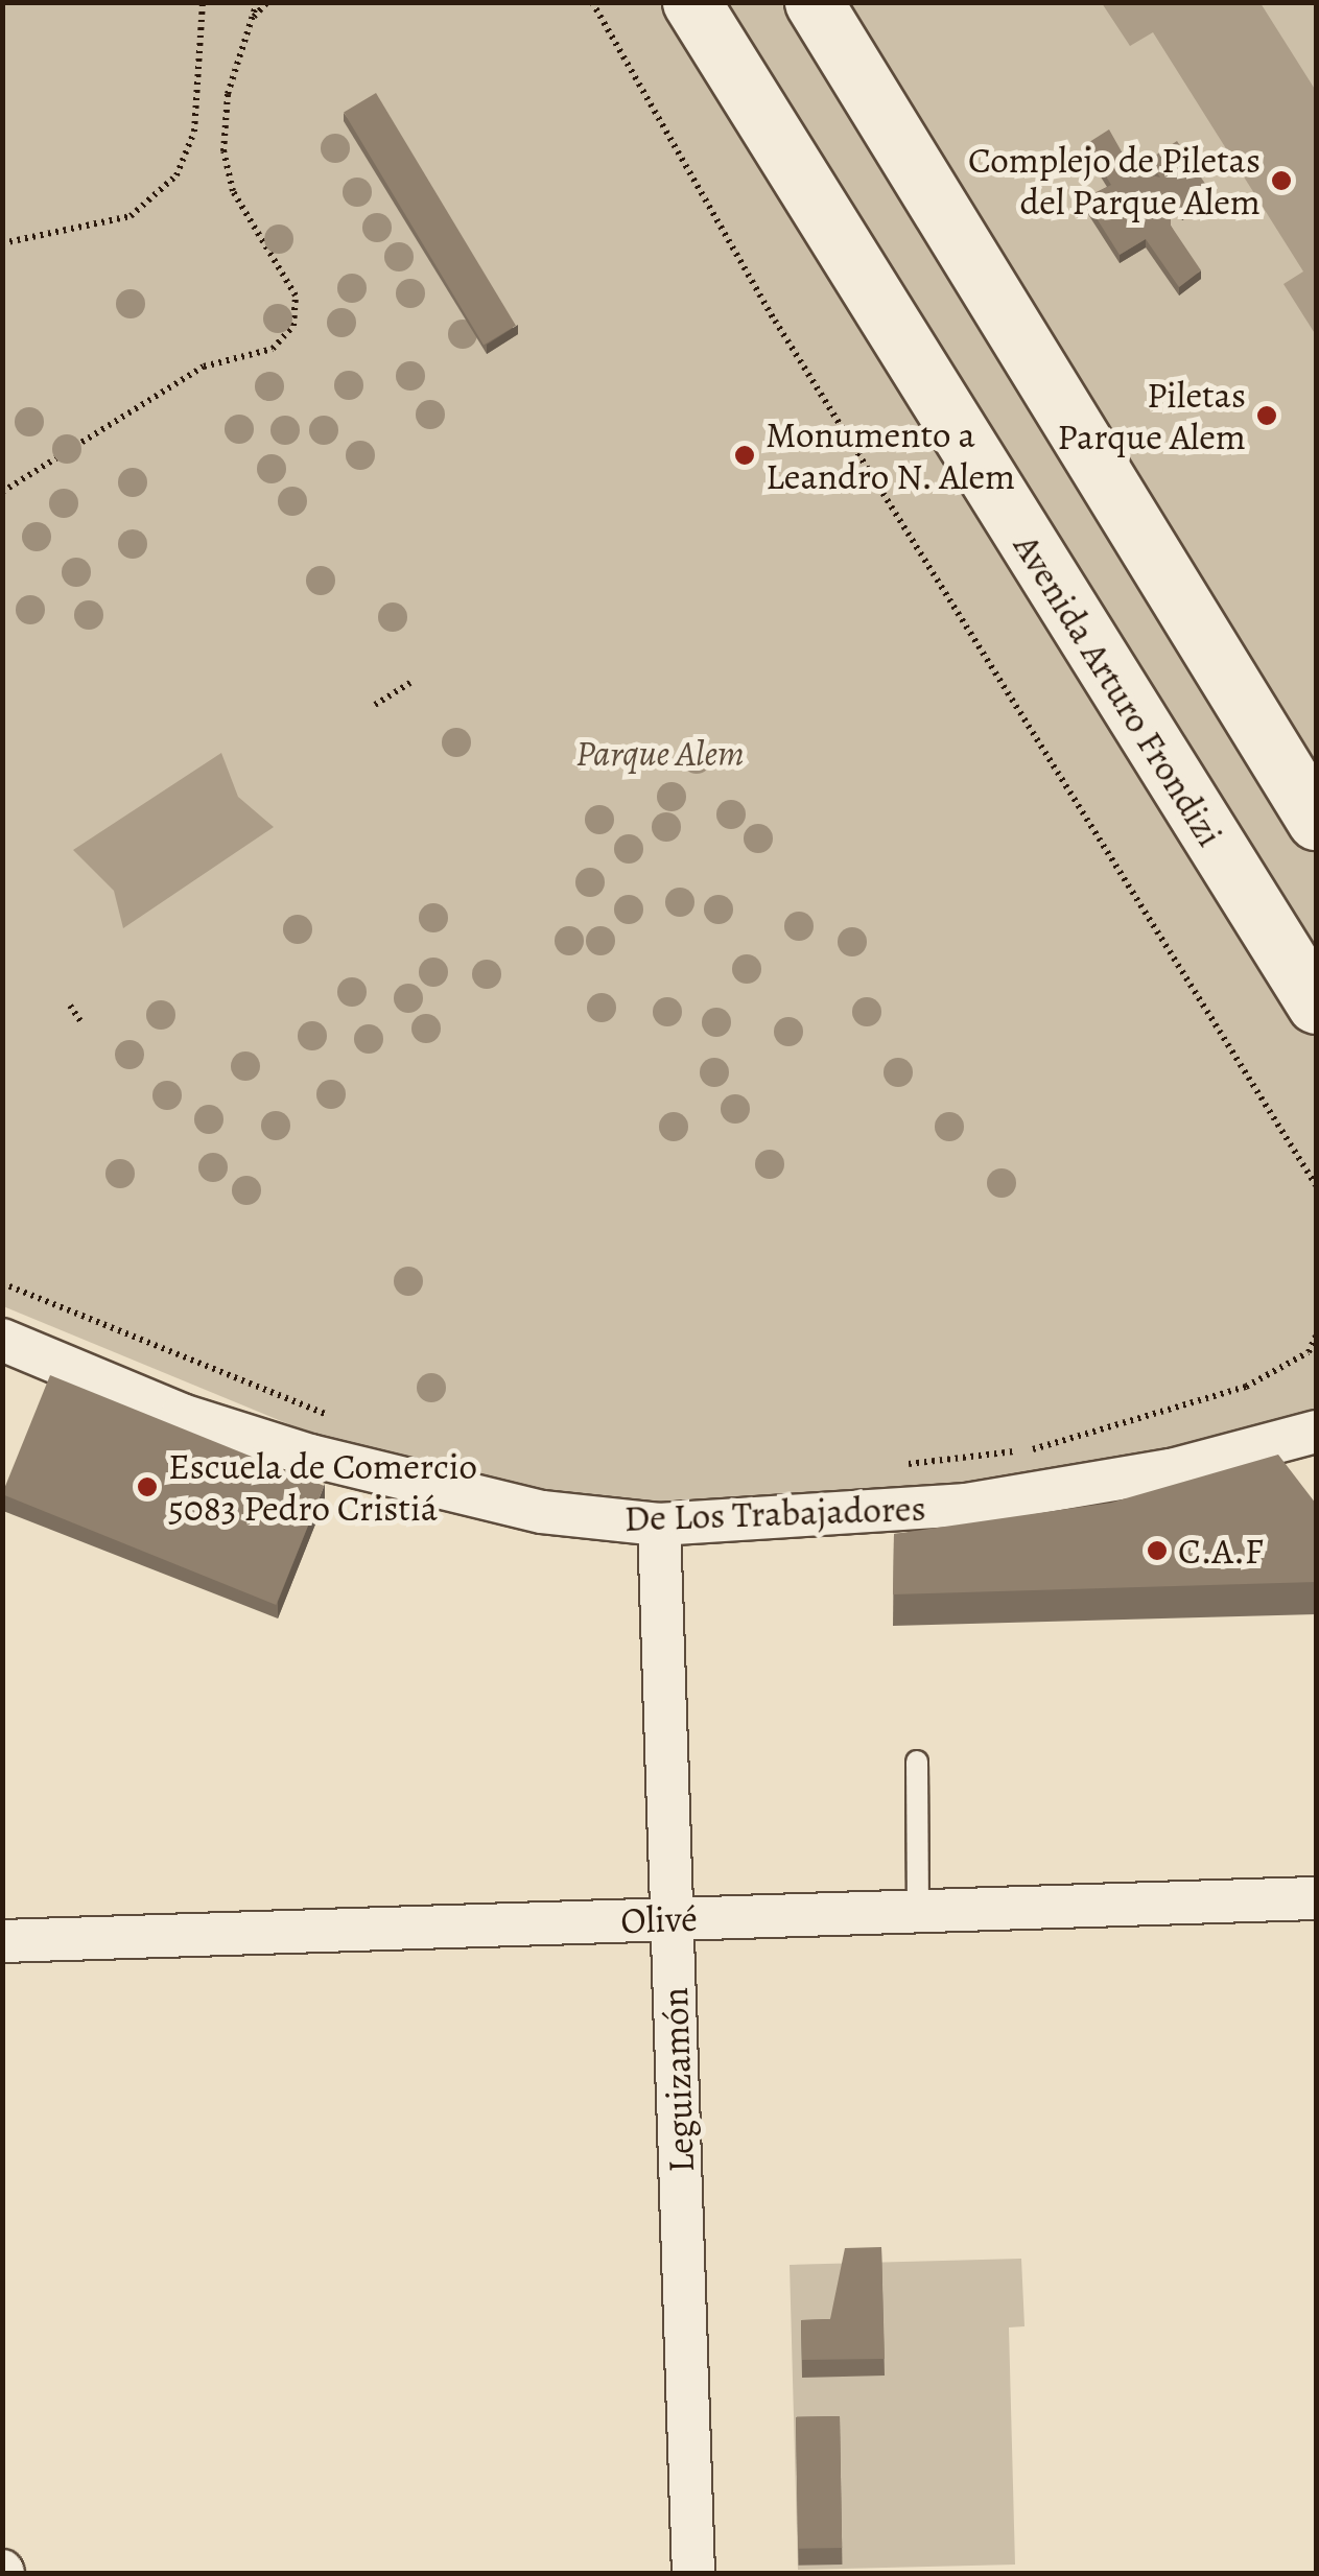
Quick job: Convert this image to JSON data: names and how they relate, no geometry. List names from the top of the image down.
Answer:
{
  "streets": {
    "main road": ["Avenida Arturo Frondizi"],
    "street": ["De Los Trabajadores", "Olivé", "Leguizamón"]
  },
  "crossings": [
    ["De Los Trabajadores", "Leguizamón"],
    ["Olivé", "Leguizamón"]
  ],
  "parks": ["Parque Alem"],
  "places": [
    "Complejo de Piletas del Parque Alem",
    "Piletas Parque Alem",
    "Monumento a Leandro N. Alem",
    "Escuela de Comercio 5083 Pedro Cristiá",
    "C.A.F"
  ]
}
